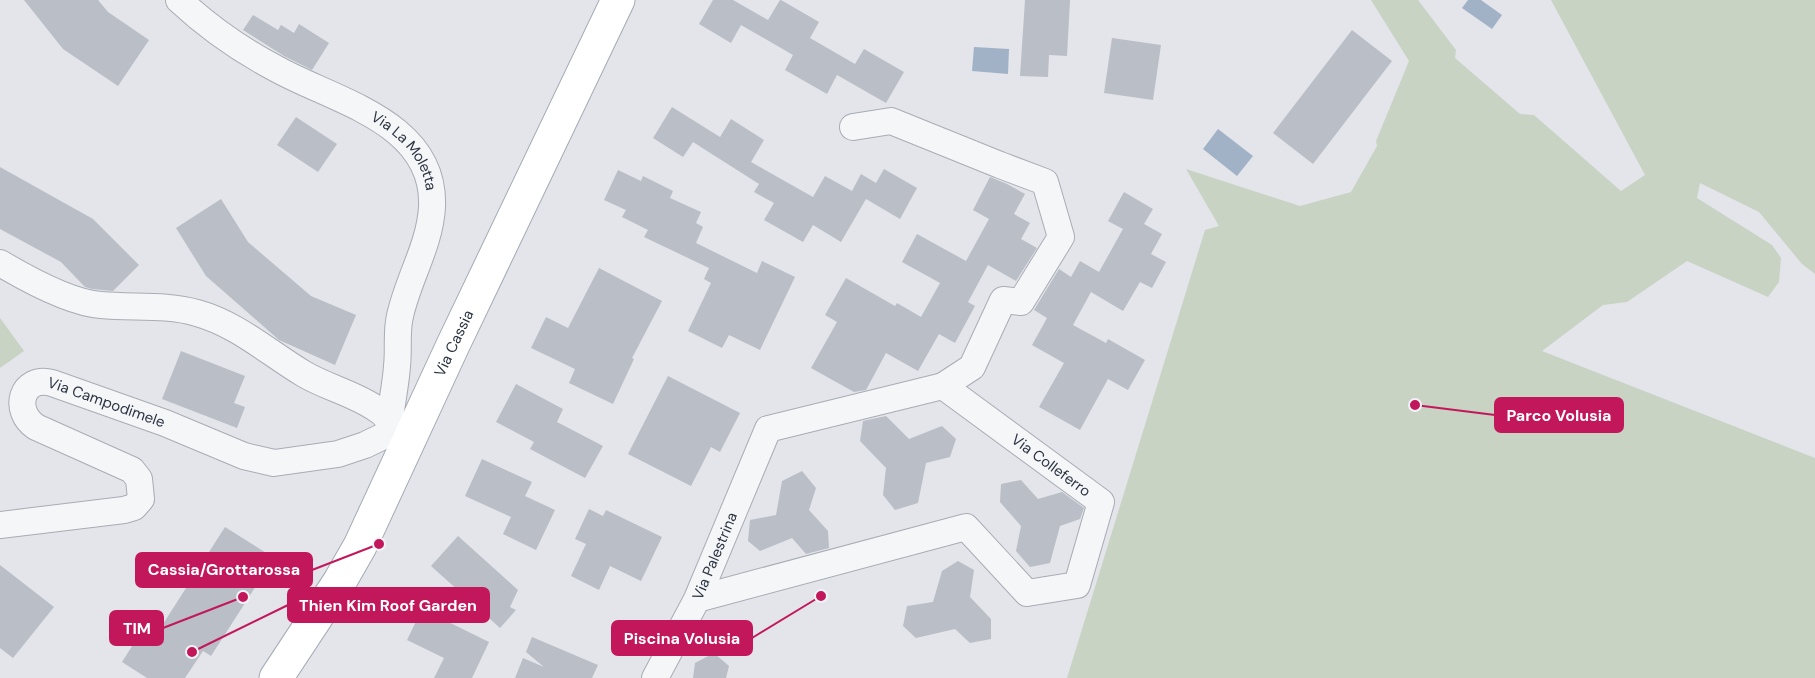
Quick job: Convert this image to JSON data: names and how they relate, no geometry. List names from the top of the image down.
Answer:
{
  "streets": {
    "main road": ["Via Cassia"],
    "street": [
      "Via La Moletta",
      "Via Campodimele",
      "Via Colleferro",
      "Via Palestrina"
    ]
  },
  "crossings": [
    ["Via La Moletta", "Via Cassia"],
    ["Via La Moletta", "Via Campodimele"],
    ["Via Cassia", "Via Campodimele"],
    ["Via Colleferro", "Via Palestrina"]
  ],
  "places": [
    "Parco Volusia",
    "Cassia/Grottarossa",
    "Piscina Volusia",
    "TIM",
    "Thien Kim Roof Garden"
  ]
}
